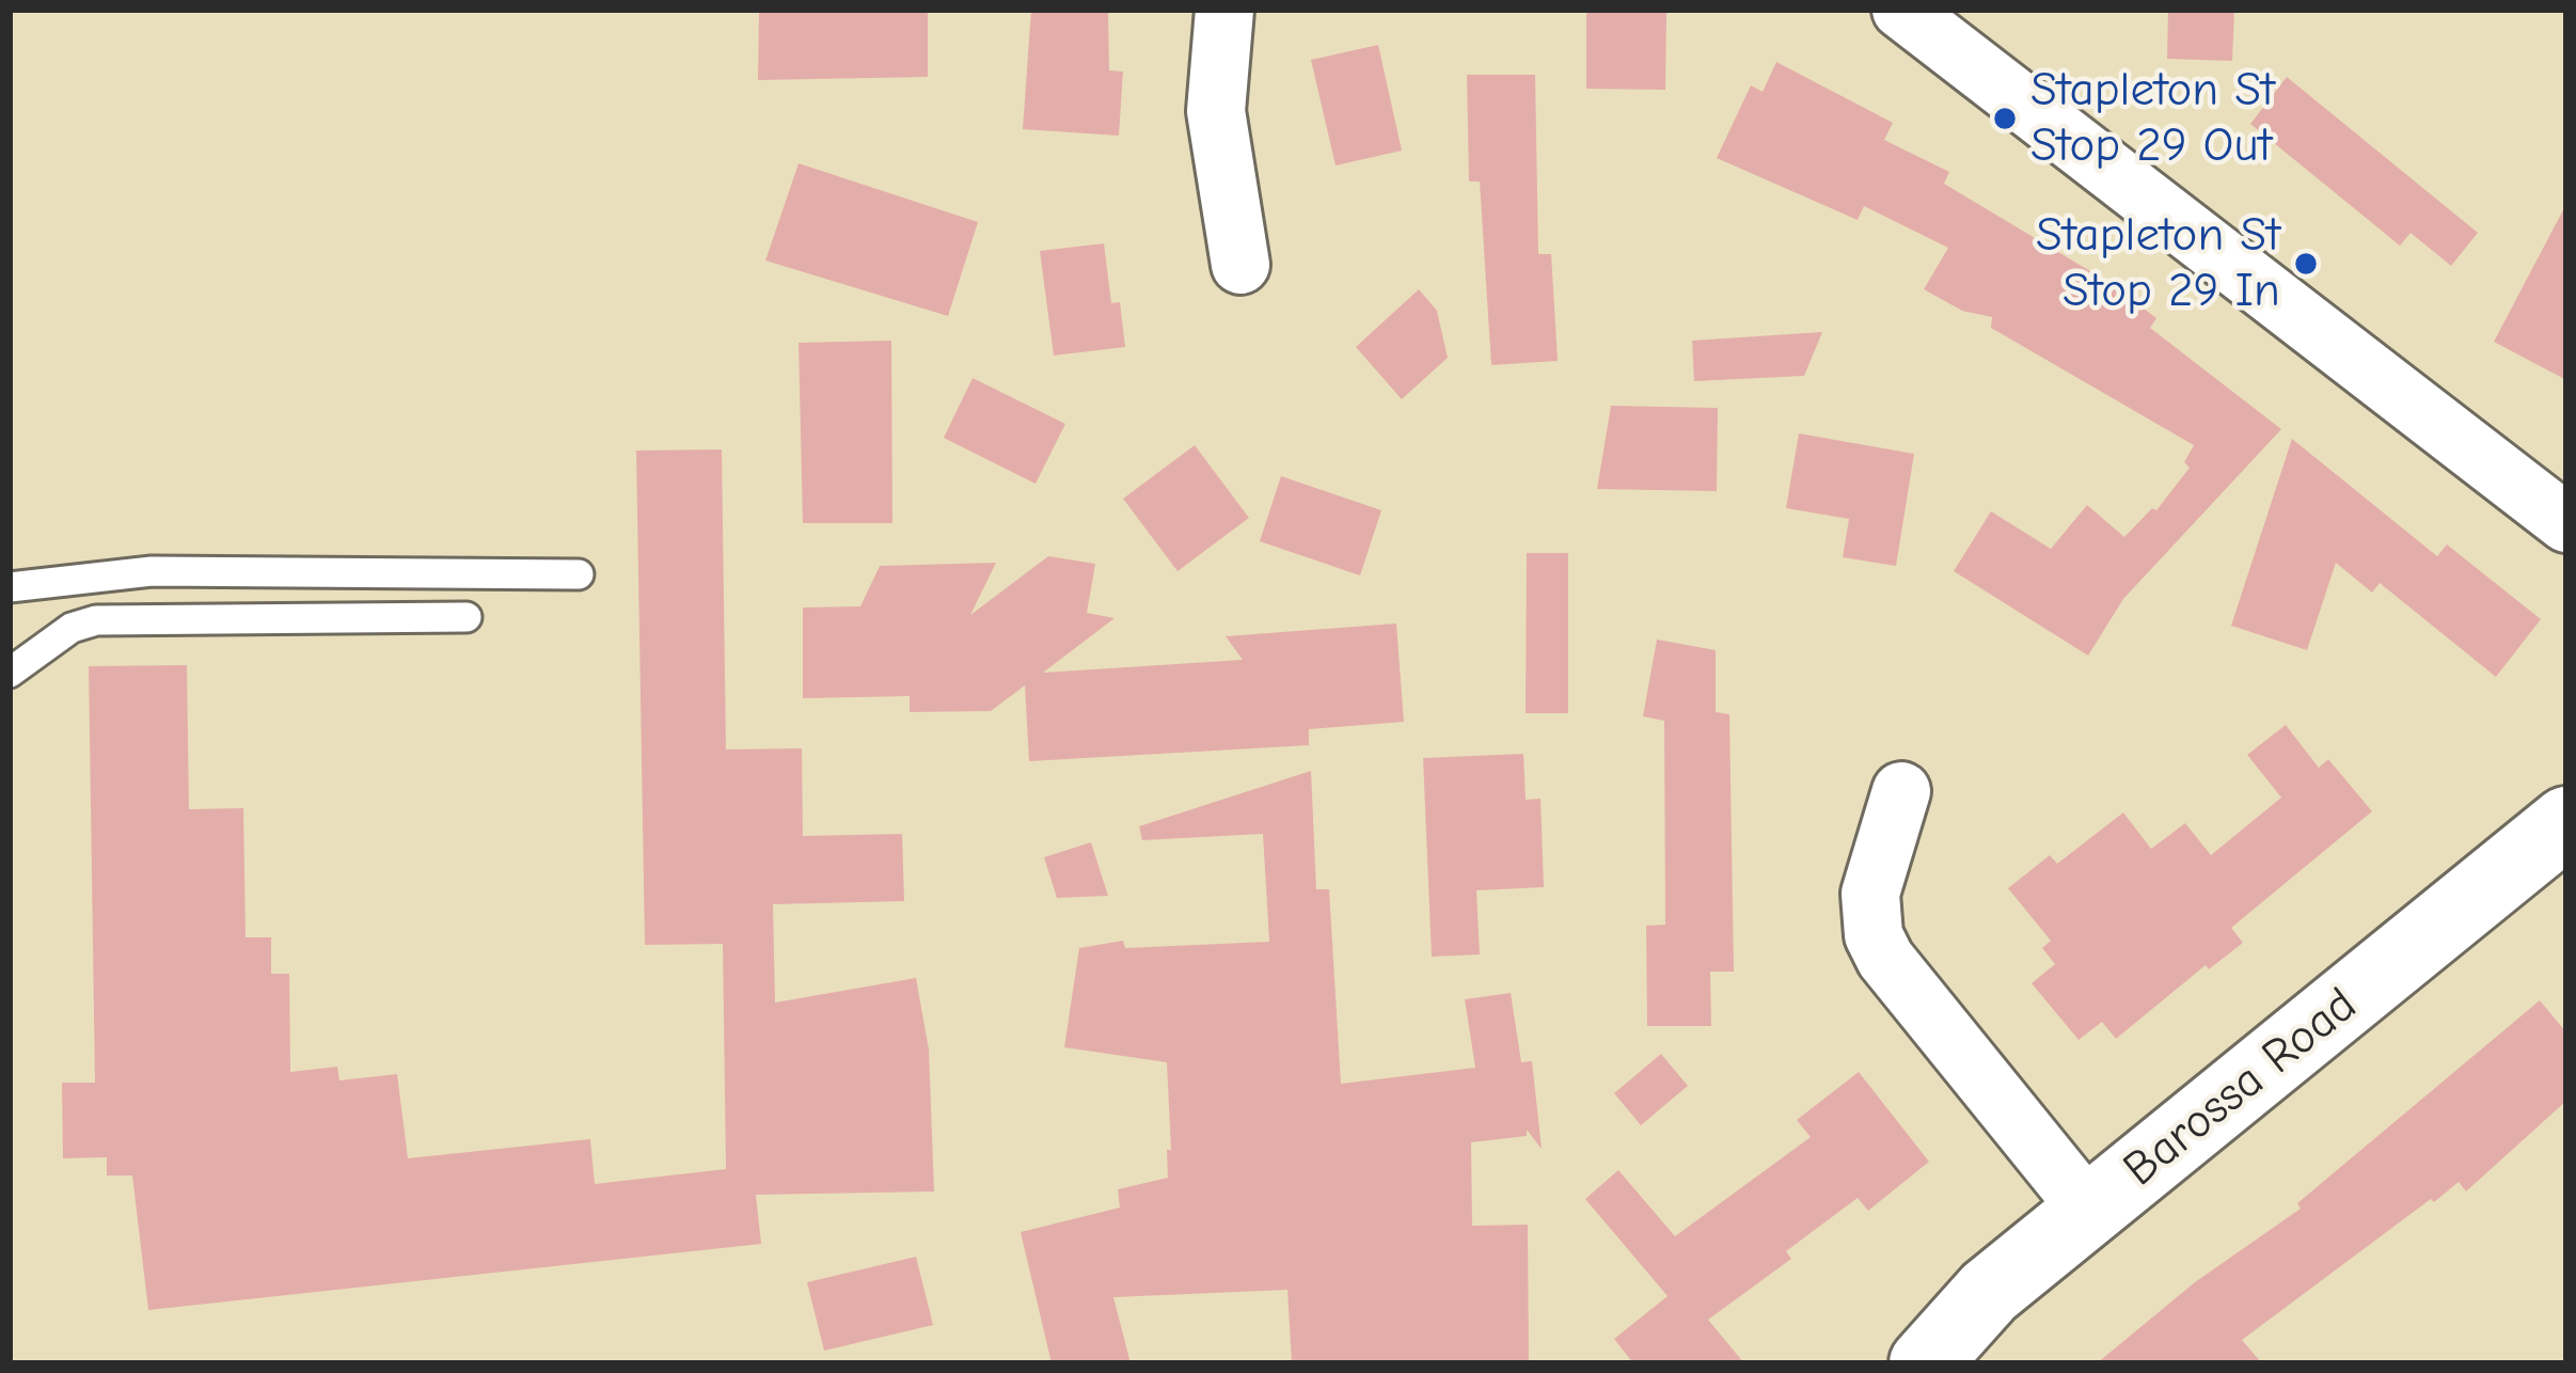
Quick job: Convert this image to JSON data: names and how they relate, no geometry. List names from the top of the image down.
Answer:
{
  "streets": {
    "street": ["Barossa Road"]
  },
  "places": ["Stapleton St Stop 29 Out", "Stapleton St Stop 29 In"]
}
